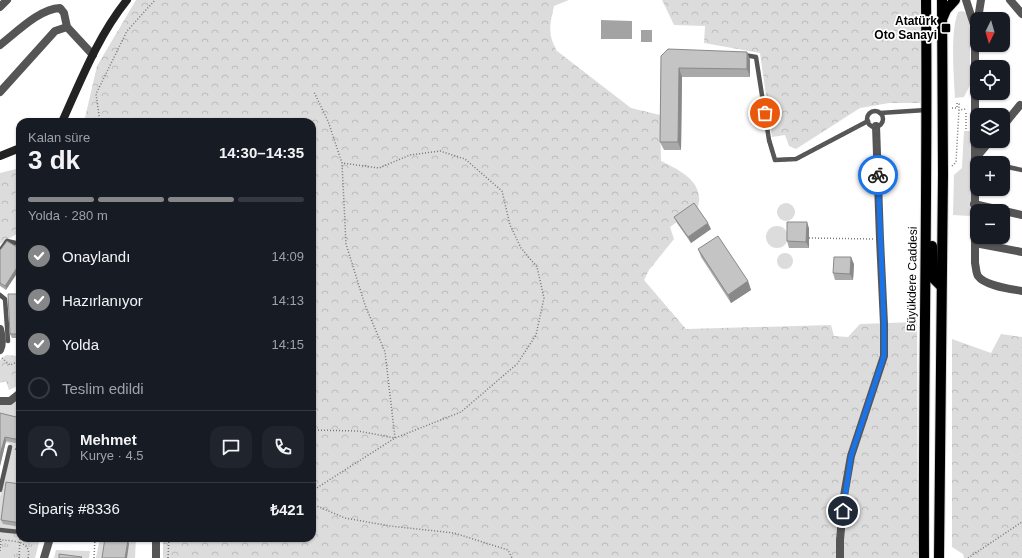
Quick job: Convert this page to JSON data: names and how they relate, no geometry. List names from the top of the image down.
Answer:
{
  "streets": {
    "main road": ["Büyükdere Caddesi"]
  },
  "places": {
    "transit": ["Atatürk Oto Sanayi"]
  },
  "north": "bottom",
  "page": {
    "map_buttons": ["+", "−"],
    "heading": ["3 dk", "Kalan süre", "14:30–14:35"],
    "panel": [
      "Mehmet",
      "Kurye · 4.5",
      "Sipariş #8336",
      "₺421"
    ],
    "bar": "Yolda · 280 m",
    "list": [
      ["Onaylandı", "14:09"],
      ["Hazırlanıyor", "14:13"],
      ["Yolda", "14:15"],
      "Teslim edildi"
    ]
  }
}
